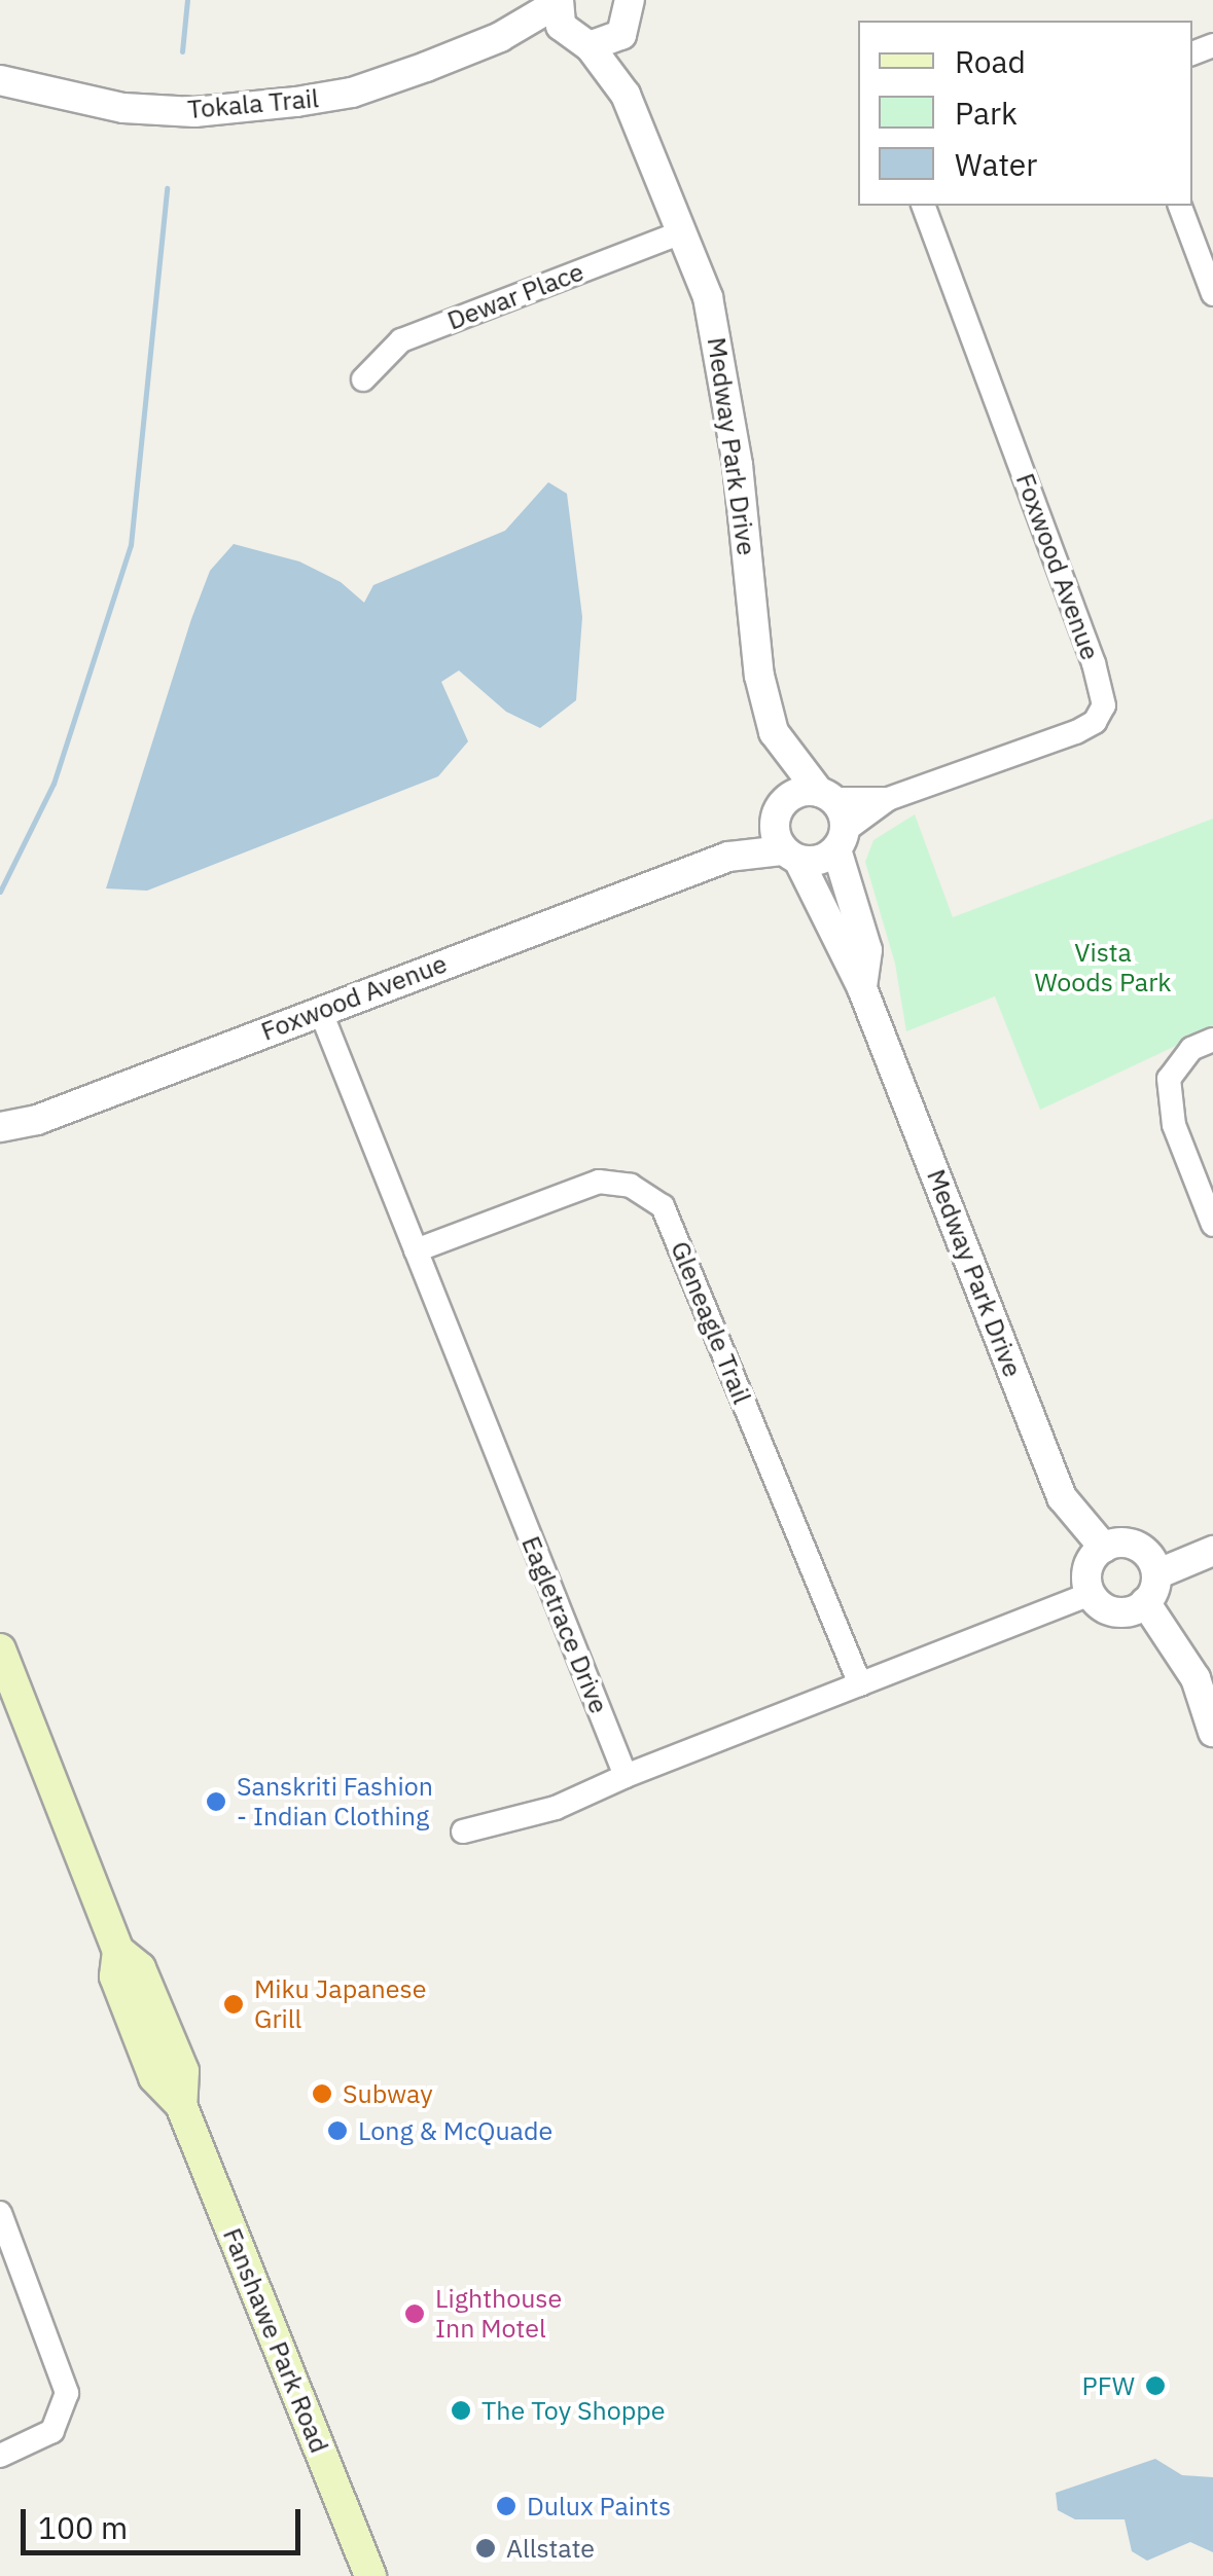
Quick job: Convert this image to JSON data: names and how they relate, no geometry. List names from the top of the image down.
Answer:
{
  "streets": {
    "main road": ["Fanshawe Park Road"],
    "street": [
      "Tokala Trail",
      "Dewar Place",
      "Medway Park Drive",
      "Foxwood Avenue",
      "Gleneagle Trail",
      "Eagletrace Drive"
    ]
  },
  "crossings": [
    ["Tokala Trail", "Medway Park Drive"],
    ["Dewar Place", "Medway Park Drive"],
    ["Medway Park Drive", "Foxwood Avenue"],
    ["Foxwood Avenue", "Eagletrace Drive"],
    ["Gleneagle Trail", "Eagletrace Drive"]
  ],
  "parks": ["Vista Woods Park"],
  "places": [
    "Sanskriti Fashion - Indian Clothing",
    "Miku Japanese Grill",
    "Subway",
    "Long & McQuade",
    "Lighthouse Inn Motel",
    "PFW",
    "The Toy Shoppe",
    "Dulux Paints",
    "Allstate"
  ],
  "legend": ["Road", "Park", "Water"],
  "scale_bar": "100 m"
}
